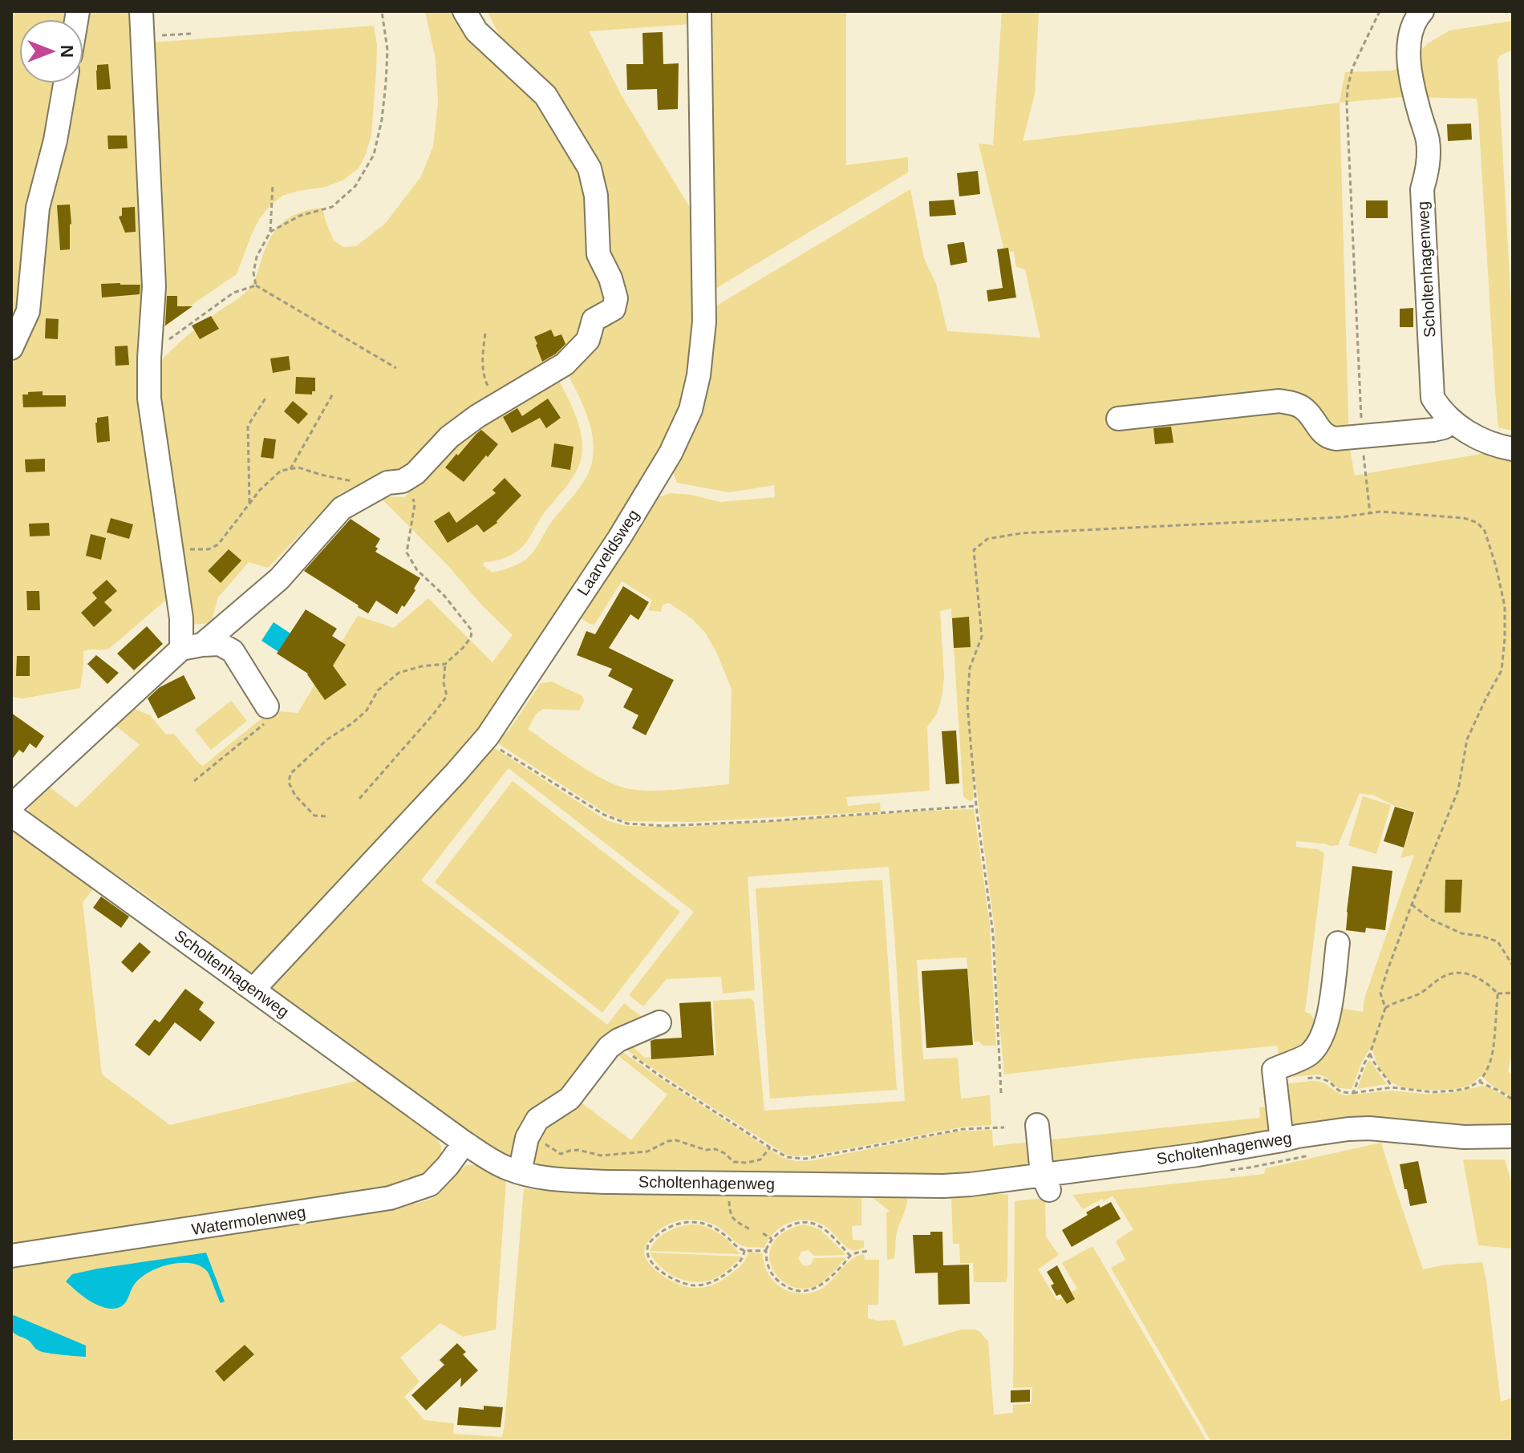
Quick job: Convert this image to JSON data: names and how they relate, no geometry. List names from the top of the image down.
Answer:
{
  "streets": {
    "street": ["Scholtenhagenweg", "Laarveldsweg", "Watermolenweg"]
  },
  "crossings": [
    ["Scholtenhagenweg", "Laarveldsweg"],
    ["Scholtenhagenweg", "Watermolenweg"]
  ],
  "north": "right"
}
